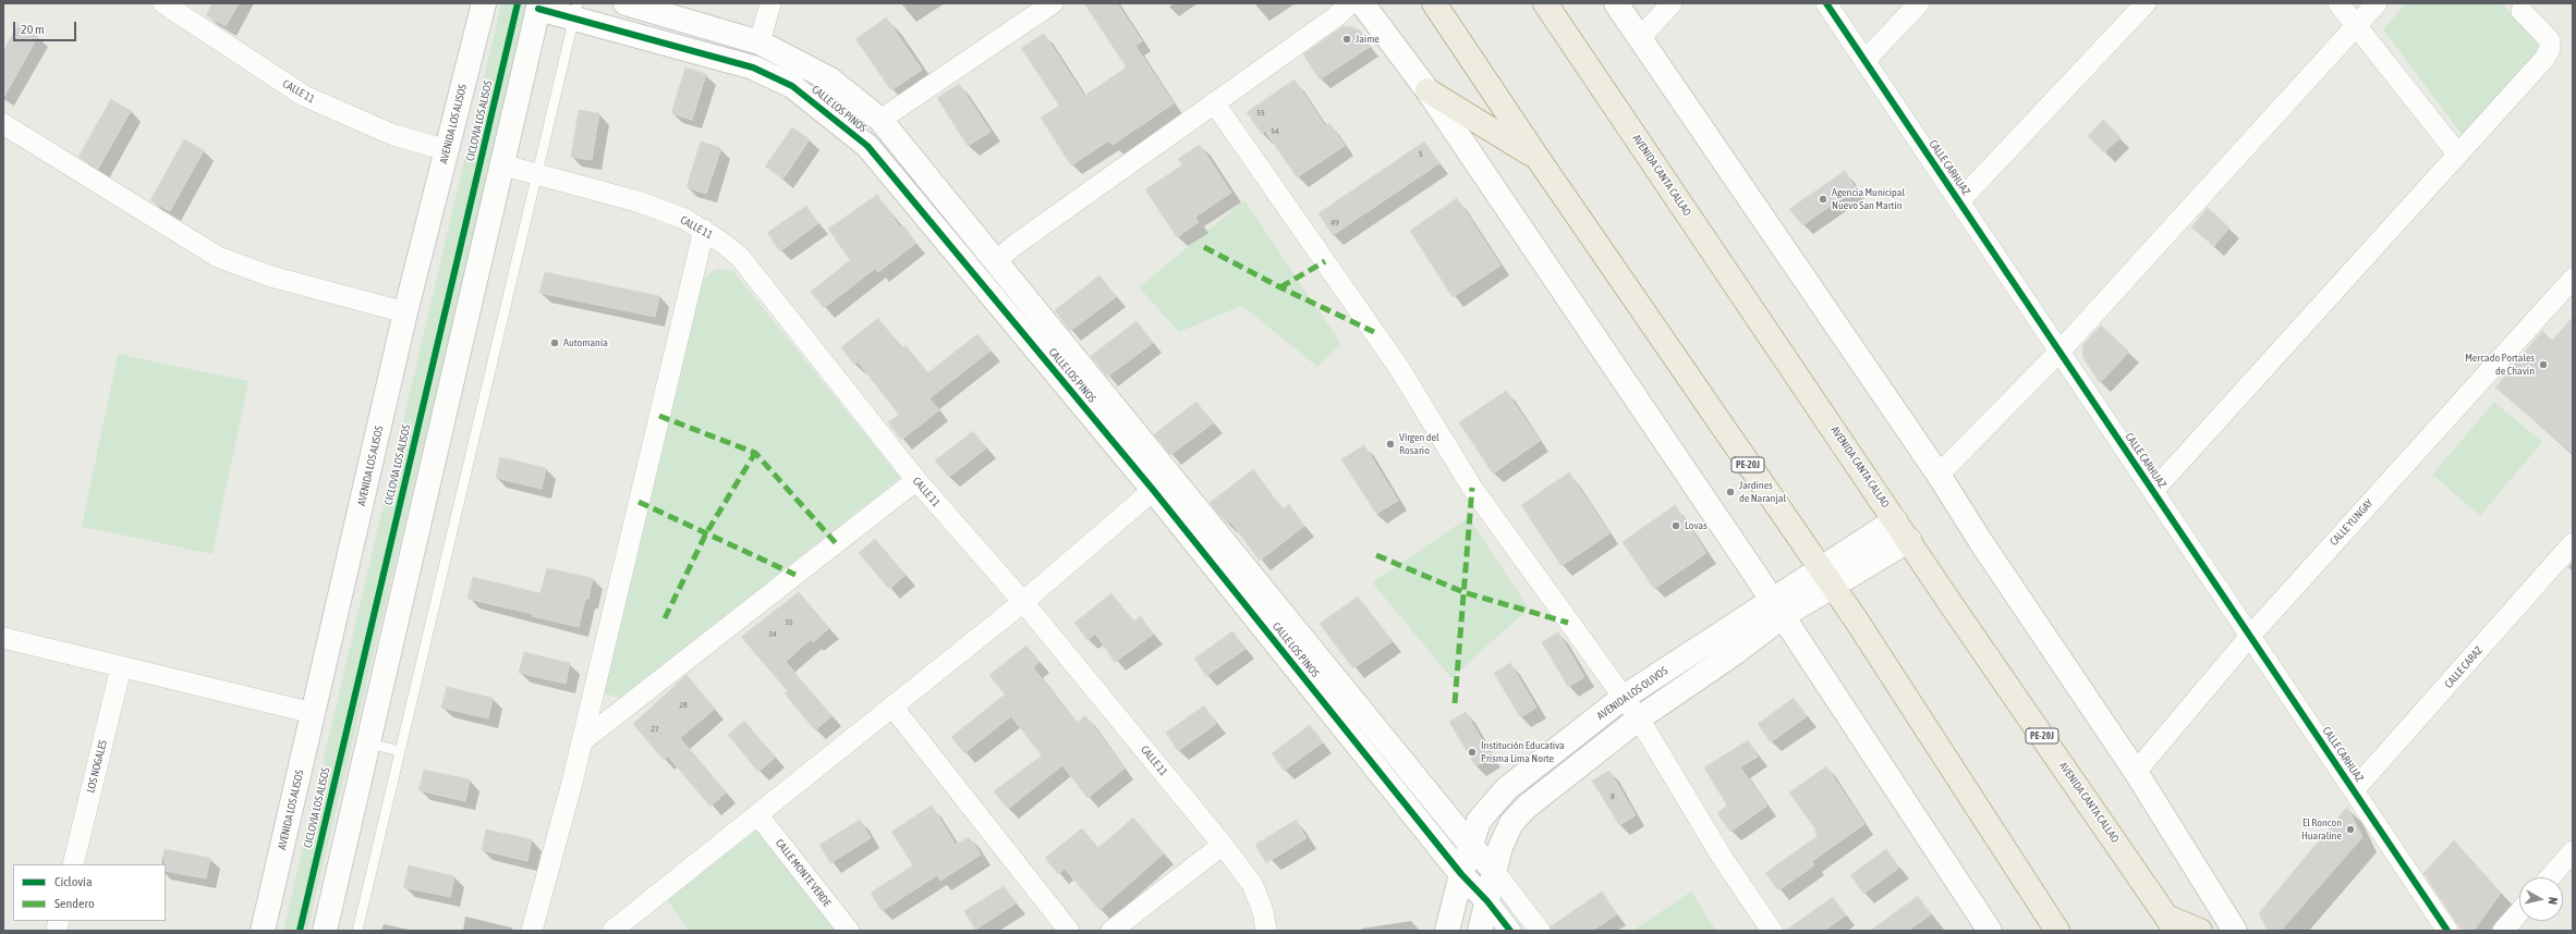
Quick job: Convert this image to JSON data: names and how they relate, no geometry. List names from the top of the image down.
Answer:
{
  "streets": {
    "highway": ["AVENIDA CANTA CALLAO", "PE-20J"],
    "main road": ["CALLE LOS PINOS", "AVENIDA LOS ALISOS", "AVENIDA LOS OLIVOS"],
    "street": [
      "CALLE 11",
      "CALLE CARHUAZ",
      "CALLE YUNGAY",
      "CALLE CARAZ",
      "LOS NOGALES",
      "CALLE MONTE VERDE"
    ],
    "cycle path": ["CICLOVÍA LOS ALISOS"]
  },
  "crossings": [
    ["CALLE 11", "AVENIDA LOS ALISOS"],
    ["CALLE LOS PINOS", "AVENIDA LOS OLIVOS"],
    ["CALLE CARHUAZ", "CALLE YUNGAY"],
    ["CALLE CARHUAZ", "CALLE CARAZ"],
    ["AVENIDA CANTA CALLAO", "AVENIDA LOS OLIVOS"],
    ["PE-20J", "AVENIDA LOS OLIVOS"]
  ],
  "places": [
    "Jaime",
    "Agencia Municipal Nuevo San Martín",
    "Automanía",
    "Mercado Portales de Chavín",
    "Vírgen del Rosario",
    "Jardines de Naranjal",
    "Lovas",
    "Institución Educativa Prisma Lima Norte",
    "El Roncon Huaraline"
  ],
  "house_numbers": [
    "55",
    "54",
    "5",
    "49",
    "35",
    "34",
    "28",
    "27",
    "8"
  ],
  "legend": ["Ciclovía", "Sendero"],
  "scale_bar": "20 m",
  "north": "right"
}
